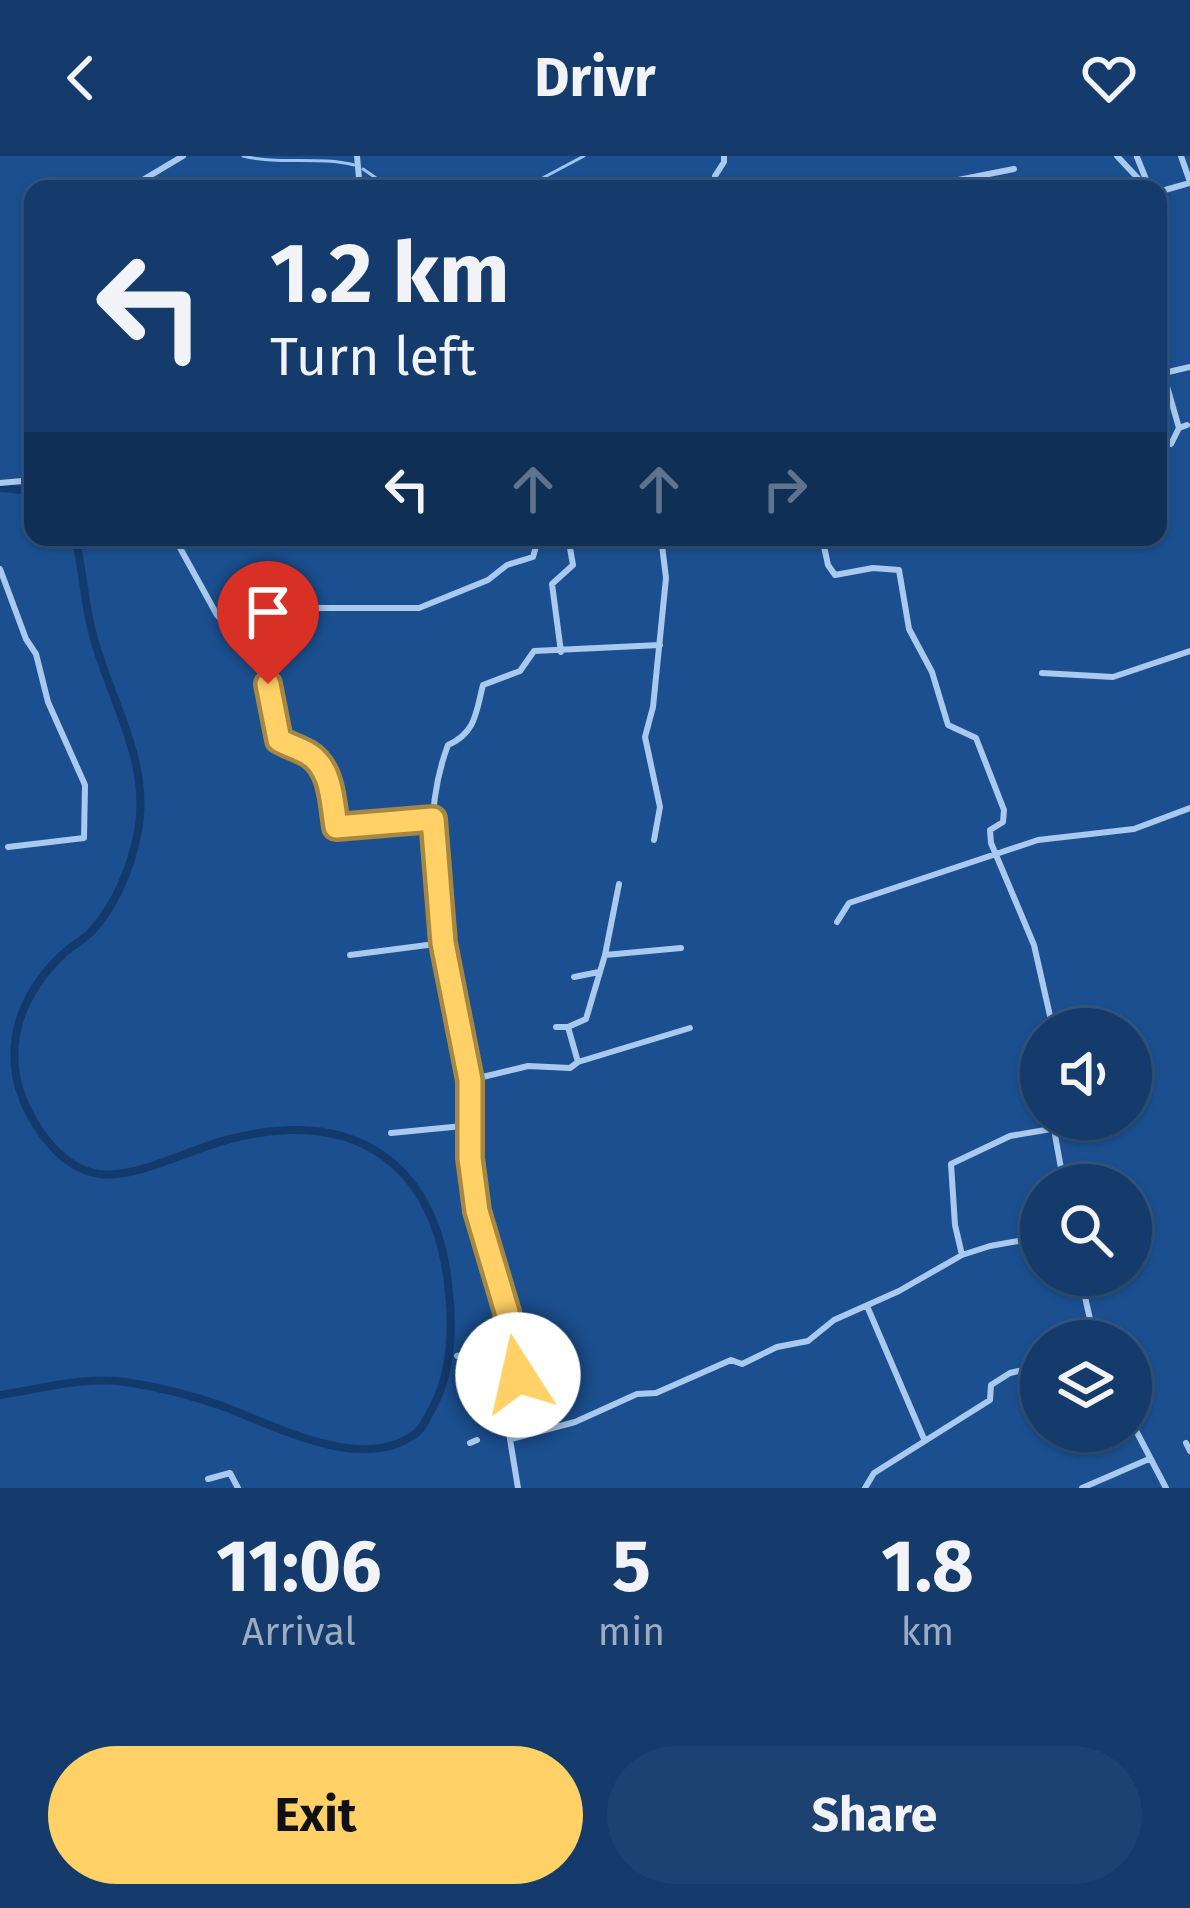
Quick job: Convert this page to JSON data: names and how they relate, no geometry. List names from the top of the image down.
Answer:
{
  "page": {
    "header": "Drivr",
    "turn": ["1.2 km", "Turn left"],
    "eta": [
      "11:06",
      "Arrival",
      "5",
      "min",
      "1.8",
      "km"
    ],
    "buttons": ["Exit", "Share"]
  }
}
